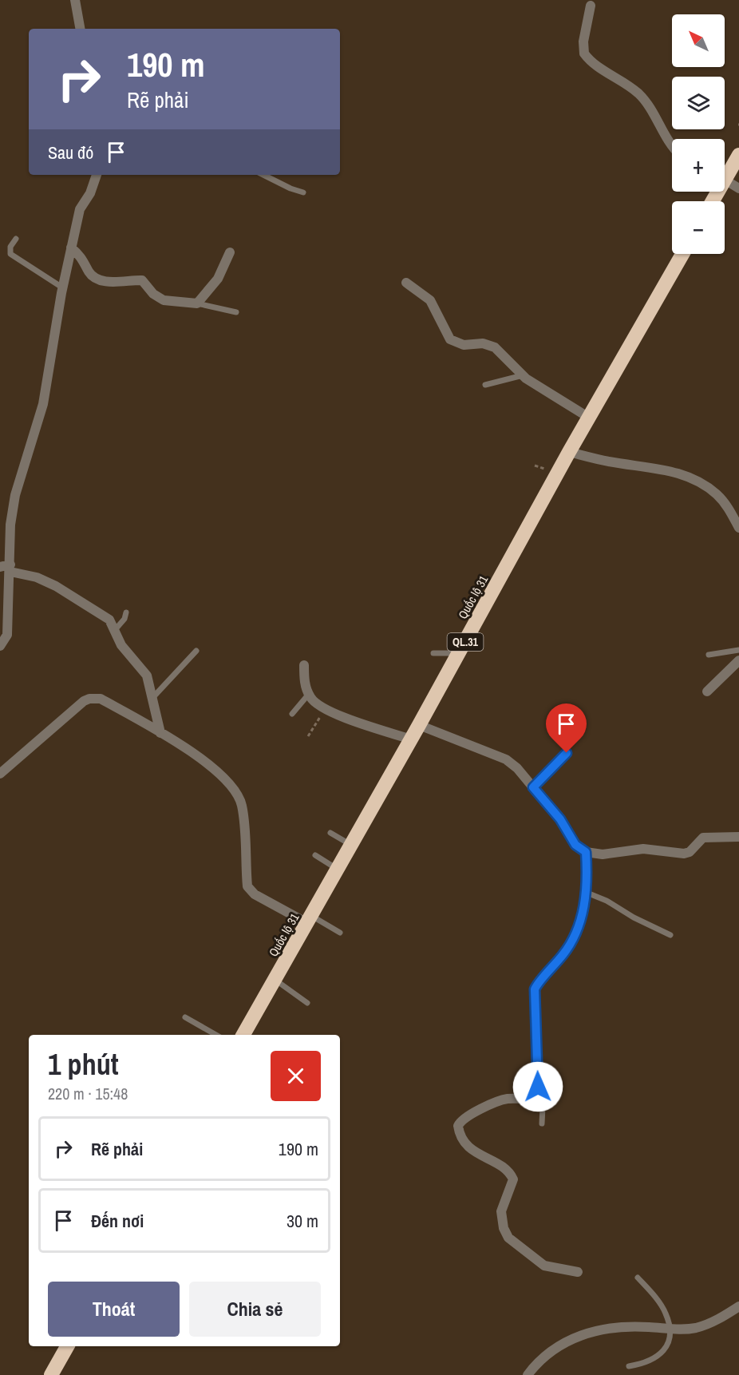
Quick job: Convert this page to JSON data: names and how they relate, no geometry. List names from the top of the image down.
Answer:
{
  "streets": {
    "highway": ["Quốc lộ 31", "QL.31"]
  },
  "north": "top left",
  "page": {
    "map_buttons": ["+", "−"],
    "turn": ["190 m", "Rẽ phải"],
    "then": "Sau đó",
    "heading": ["1 phút", "220 m · 15:48"],
    "list": [
      {
        "name": "Rẽ phải",
        "value": "190 m"
      },
      {
        "name": "Đến nơi",
        "value": "30 m"
      }
    ],
    "buttons": ["Thoát", "Chia sẻ"]
  }
}
